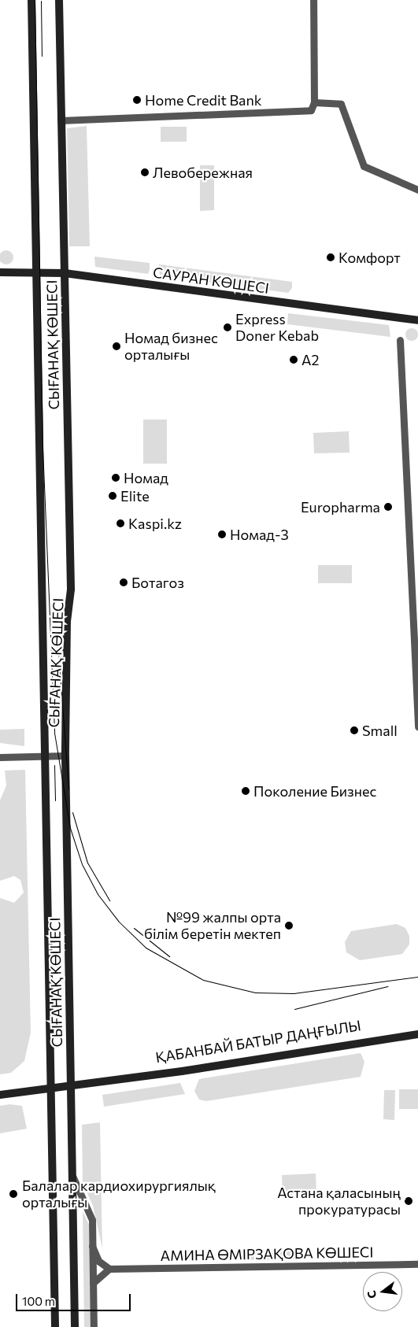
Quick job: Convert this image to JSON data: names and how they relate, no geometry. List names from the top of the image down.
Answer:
{
  "streets": {
    "main road": ["САУРАН КӨШЕСІ", "СЫҒАНАҚ КӨШЕСІ", "ҚАБАНБАЙ БАТЫР ДАҢҒЫЛЫ"],
    "street": ["АМИНА ӨМІРЗАҚОВА КӨШЕСІ"]
  },
  "crossings": [
    ["САУРАН КӨШЕСІ", "СЫҒАНАҚ КӨШЕСІ"],
    ["СЫҒАНАҚ КӨШЕСІ", "ҚАБАНБАЙ БАТЫР ДАҢҒЫЛЫ"]
  ],
  "places": [
    "Home Credit Bank",
    "Левобережная",
    "Комфорт",
    "Express Doner Kebab",
    "Номад бизнес орталығы",
    "А2",
    "Номад",
    "Elite",
    "Europharma",
    "Kaspi.kz",
    "Номад-3",
    "Ботагоз",
    "Small",
    "Поколение Бизнес",
    "№99 жалпы орта білім беретін мектеп",
    "Балалар кардиохирургиялық орталығы",
    "Астана қаласының прокуратурасы"
  ],
  "scale_bar": "100 m",
  "north": "left"
}
